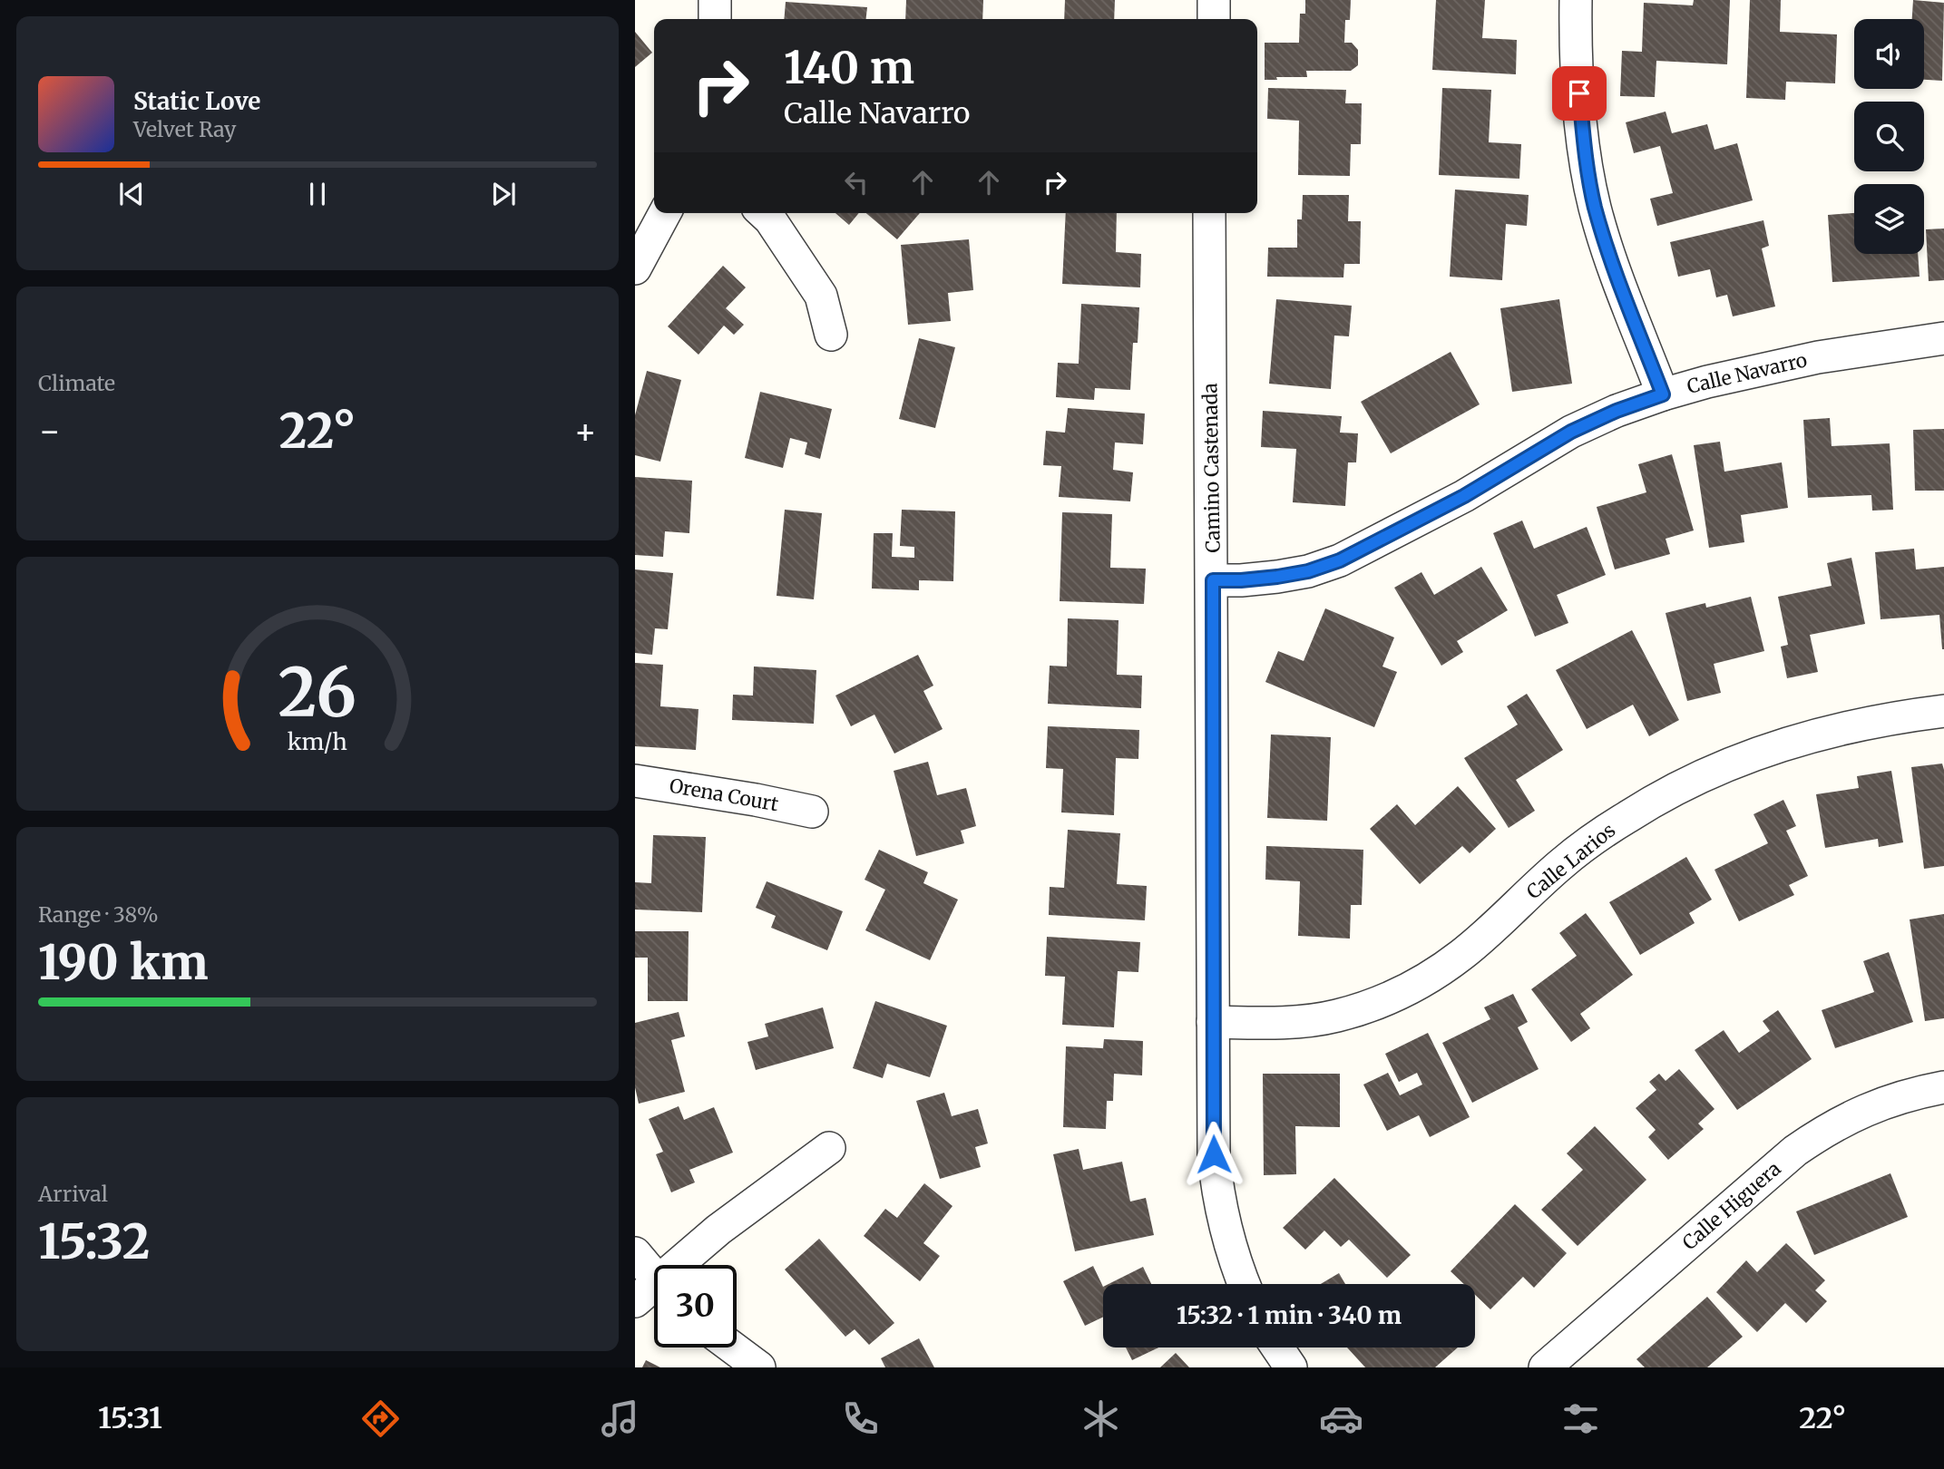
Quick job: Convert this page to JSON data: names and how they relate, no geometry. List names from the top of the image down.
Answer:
{
  "streets": {
    "street": [
      "Calle Navarro",
      "Camino Castenada",
      "Orena Court",
      "Calle Larios",
      "Calle Higuera"
    ]
  },
  "crossings": [
    ["Calle Navarro", "Camino Castenada"],
    ["Camino Castenada", "Calle Larios"]
  ],
  "page": {
    "turn": ["140 m", "Calle Navarro"],
    "song": ["Static Love", "Velvet Ray"],
    "tile": [
      "Climate",
      ["Range · 38%", "190 km"],
      ["Arrival", "15:32"]
    ],
    "heat": ["−", "22°", "+"],
    "limit": "30",
    "trip": "15:32 · 1 min · 340 m",
    "tabs": ["15:31", "22°"],
    "gauge": ["26", "km/h"]
  }
}
